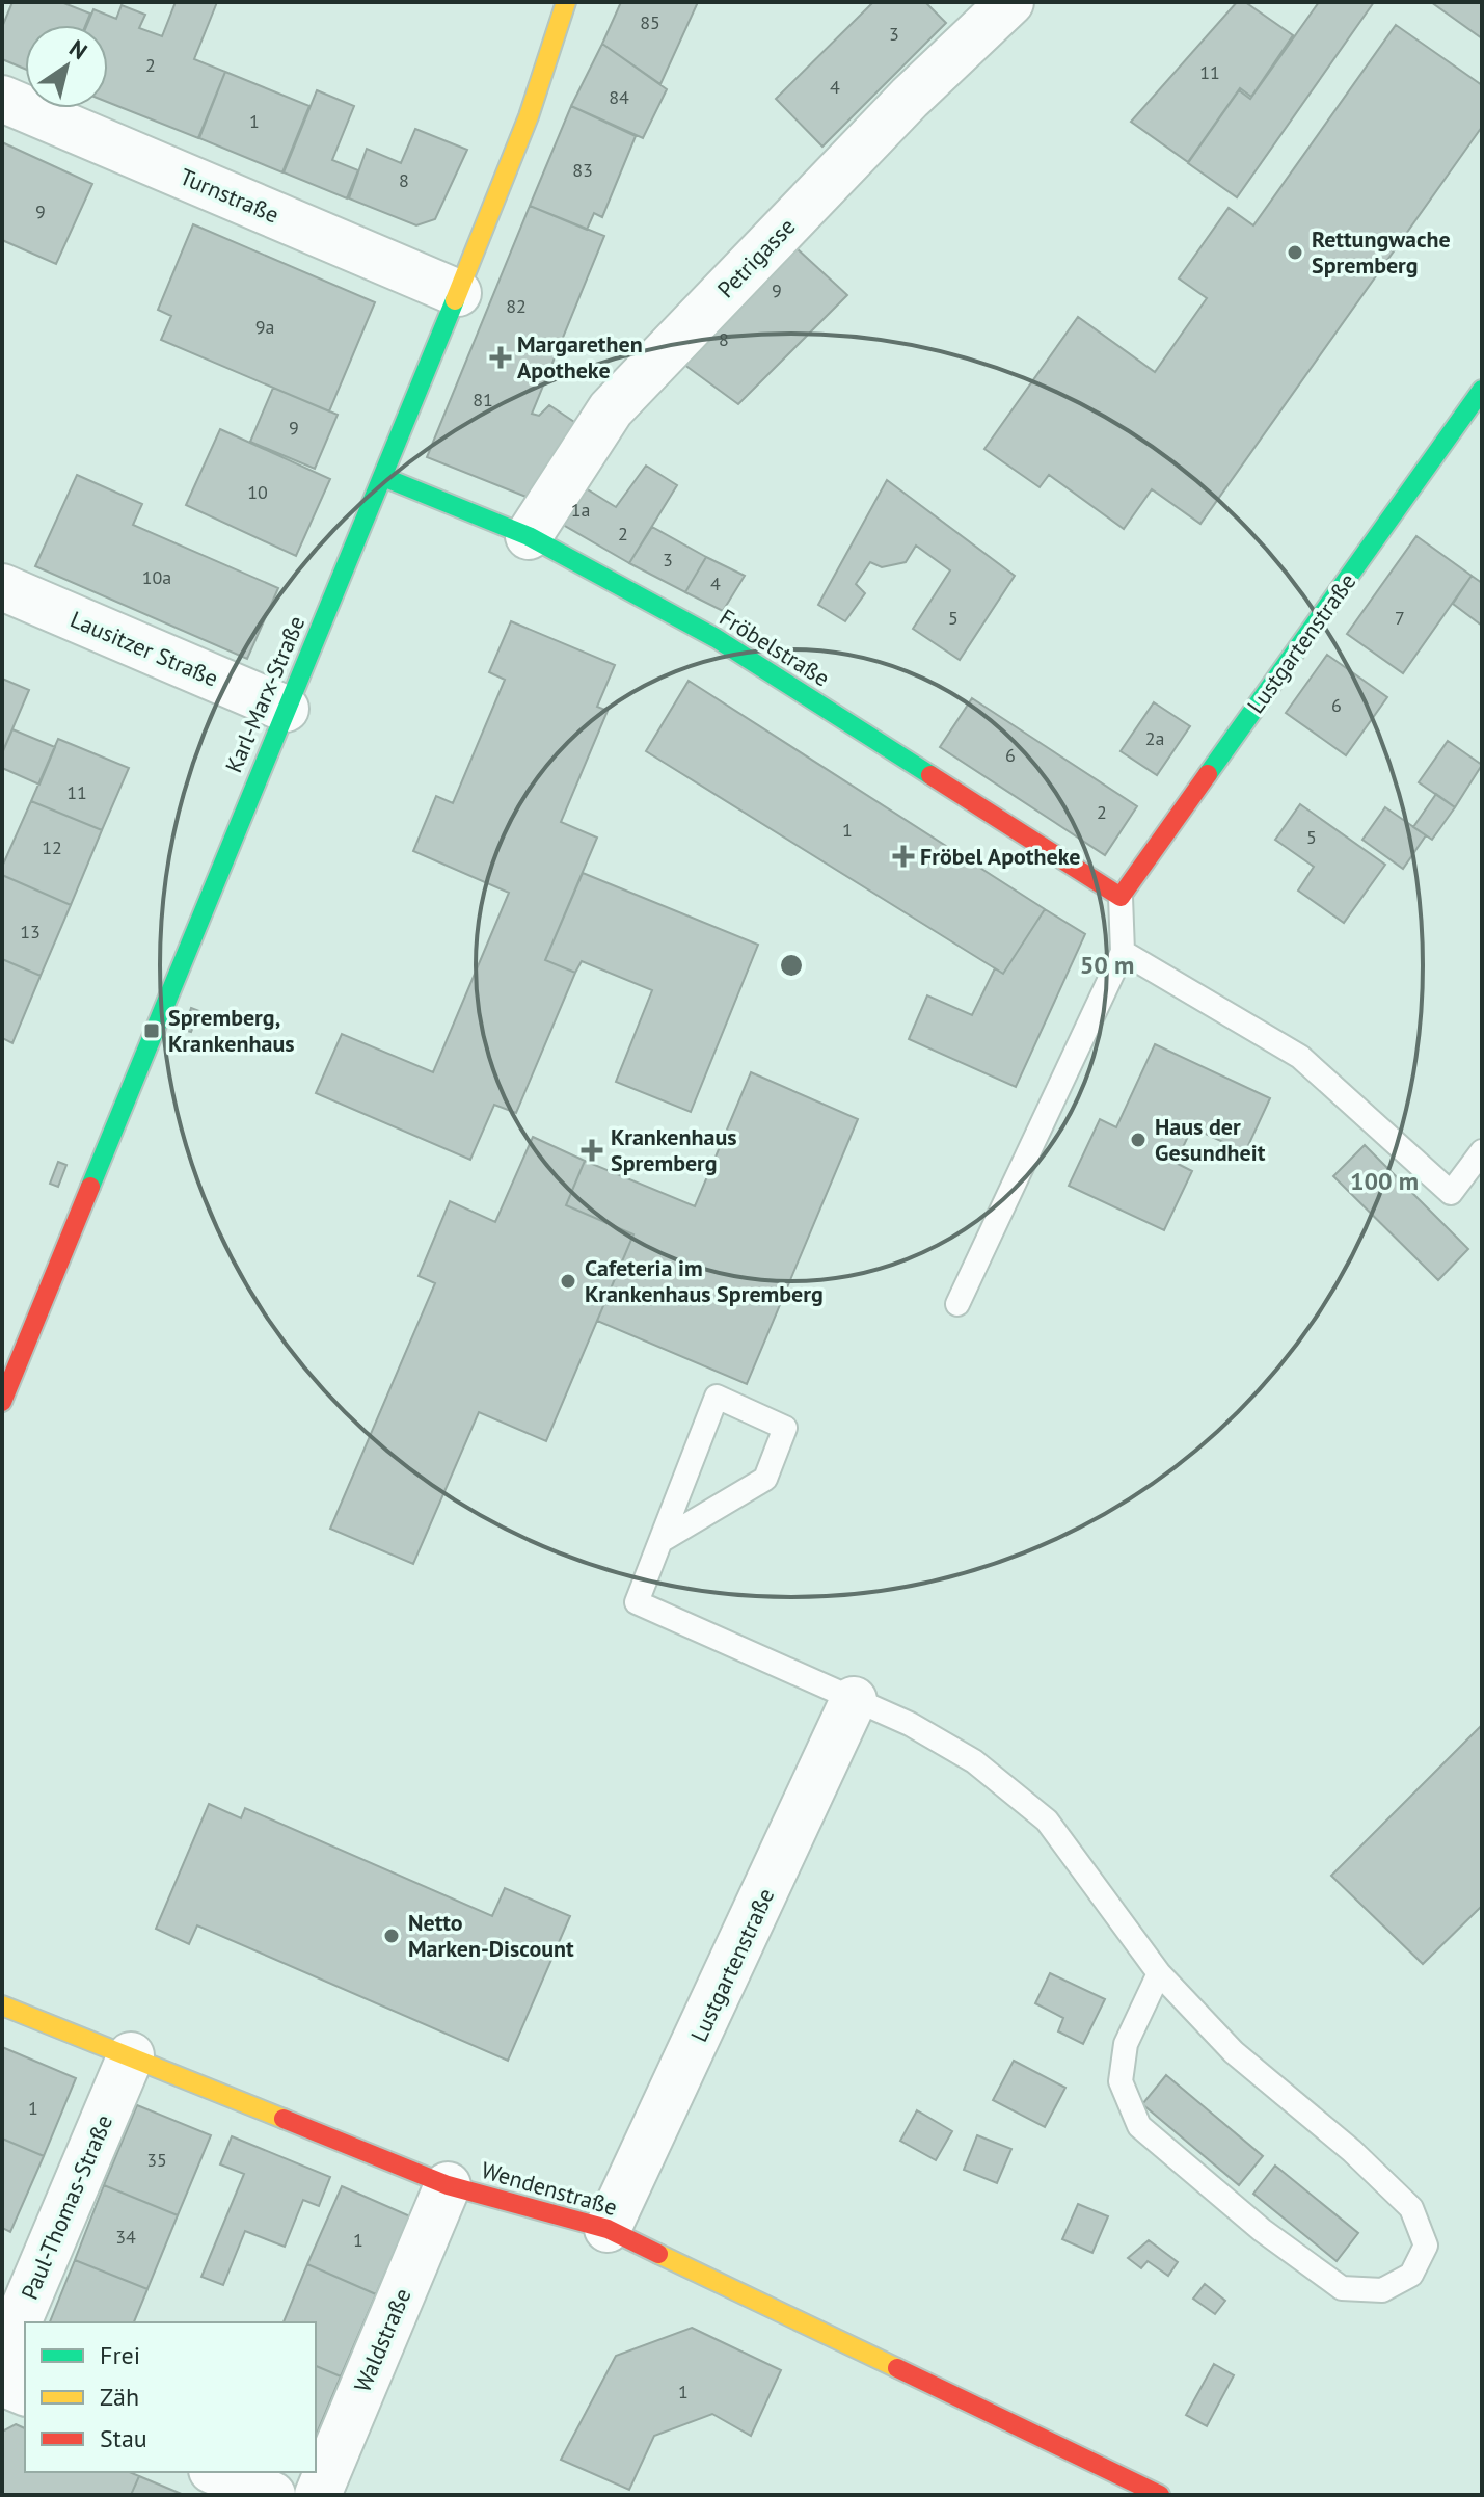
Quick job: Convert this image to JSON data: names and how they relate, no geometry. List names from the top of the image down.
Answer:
{
  "streets": {
    "street": [
      "Turnstraße",
      "Petrigasse",
      "Lustgartenstraße",
      "Fröbelstraße",
      "Lausitzer Straße",
      "Karl-Marx-Straße",
      "Wendenstraße",
      "Paul-Thomas-Straße",
      "Waldstraße"
    ]
  },
  "crossings": [
    ["Turnstraße", "Karl-Marx-Straße"],
    ["Petrigasse", "Fröbelstraße"],
    ["Lustgartenstraße", "Fröbelstraße"],
    ["Lustgartenstraße", "Wendenstraße"],
    ["Fröbelstraße", "Karl-Marx-Straße"],
    ["Lausitzer Straße", "Karl-Marx-Straße"],
    ["Wendenstraße", "Paul-Thomas-Straße"],
    ["Wendenstraße", "Waldstraße"]
  ],
  "places": {
    "other": [
      "Rettungwache Spremberg",
      "Haus der Gesundheit",
      "Cafeteria im Krankenhaus Spremberg",
      "Netto Marken-Discount"
    ],
    "health": ["Margarethen Apotheke", "Fröbel Apotheke", "Krankenhaus Spremberg"],
    "transit": ["Spremberg, Krankenhaus"]
  },
  "house_numbers": [
    "85",
    "3",
    "2",
    "11",
    "4",
    "84",
    "1",
    "83",
    "8",
    "9",
    "9",
    "82",
    "9a",
    "8",
    "81",
    "9",
    "10",
    "1a",
    "2",
    "3",
    "10a",
    "4",
    "5",
    "7",
    "6",
    "2a",
    "6",
    "11",
    "2",
    "1",
    "5",
    "12",
    "13",
    "1",
    "35",
    "34",
    "1",
    "1"
  ],
  "legend": ["Frei", "Zäh", "Stau"],
  "north": "top right",
  "rings": ["50 m", "100 m"]
}
